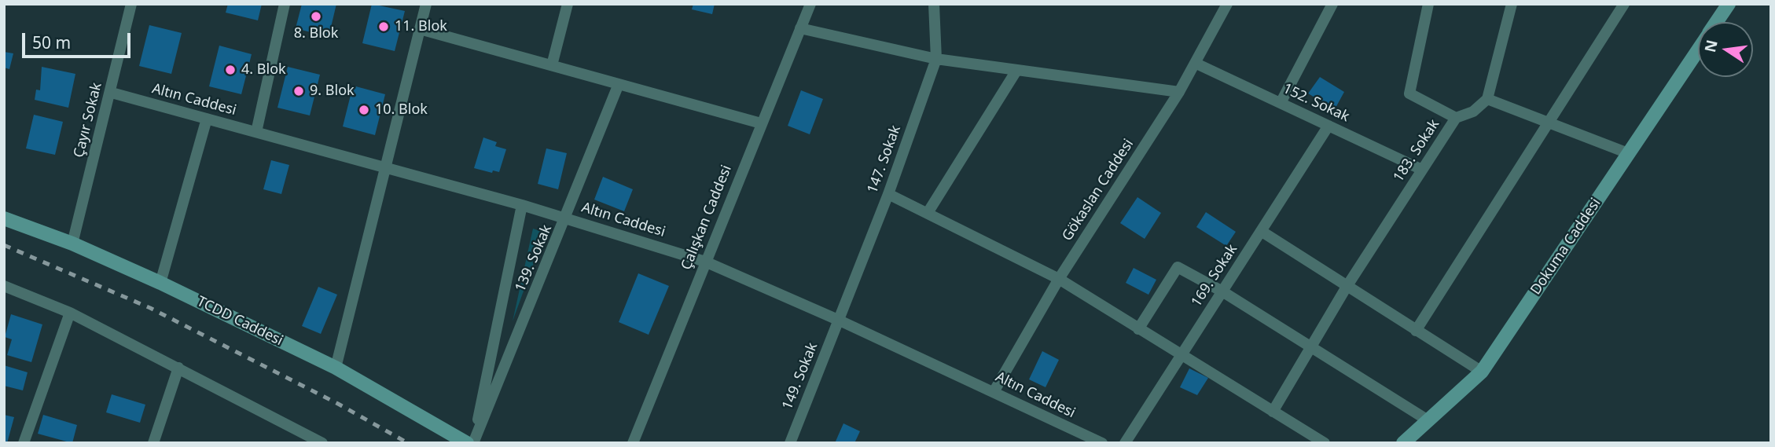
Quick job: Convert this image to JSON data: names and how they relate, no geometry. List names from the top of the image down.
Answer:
{
  "streets": {
    "main road": ["Dokuma Caddesi", "TCDD Caddesi"],
    "street": [
      "Altın Caddesi",
      "152. Sokak",
      "Çayır Sokak",
      "183. Sokak",
      "147. Sokak",
      "Gökaslan Caddesi",
      "Çalışkan Caddesi",
      "139. Sokak",
      "169. Sokak",
      "149. Sokak"
    ]
  },
  "crossings": [
    ["Altın Caddesi", "Çayır Sokak"],
    ["Altın Caddesi", "147. Sokak"],
    ["Altın Caddesi", "Gökaslan Caddesi"],
    ["Altın Caddesi", "Çalışkan Caddesi"],
    ["Altın Caddesi", "139. Sokak"],
    ["Altın Caddesi", "149. Sokak"],
    ["152. Sokak", "183. Sokak"],
    ["152. Sokak", "Gökaslan Caddesi"],
    ["152. Sokak", "169. Sokak"],
    ["Çayır Sokak", "TCDD Caddesi"],
    ["147. Sokak", "149. Sokak"]
  ],
  "places": [
    "8. Blok",
    "11. Blok",
    "4. Blok",
    "9. Blok",
    "10. Blok"
  ],
  "scale_bar": "50 m",
  "north": "left"
}
